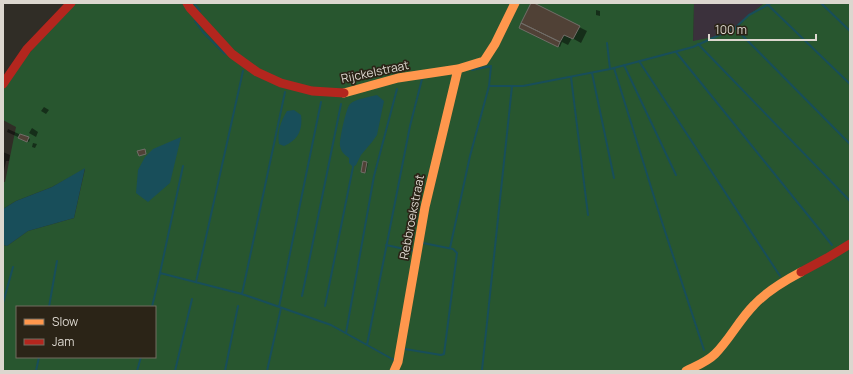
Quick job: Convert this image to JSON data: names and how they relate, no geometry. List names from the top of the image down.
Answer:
{
  "streets": {
    "street": ["Rijckelstraat", "Rebbroekstraat"]
  },
  "crossings": [
    ["Rijckelstraat", "Rebbroekstraat"]
  ],
  "legend": ["Slow", "Jam"],
  "scale_bar": "100 m"
}
